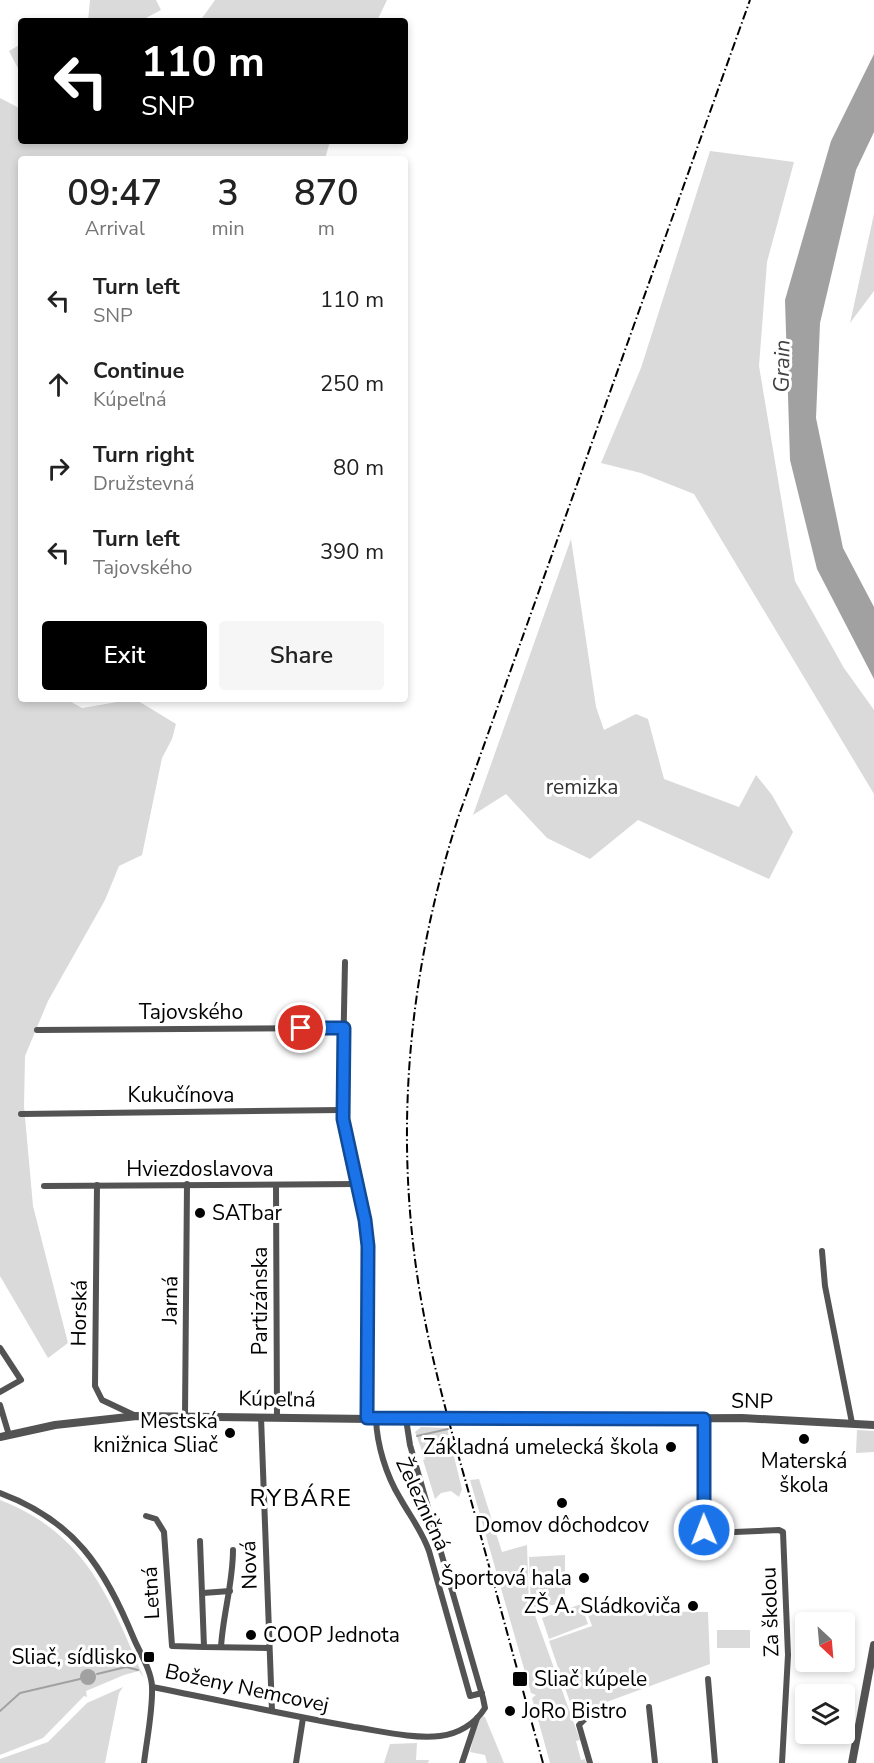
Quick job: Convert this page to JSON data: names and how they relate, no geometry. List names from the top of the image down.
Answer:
{
  "streets": {
    "street": [
      "Tajovského",
      "Kukučínova",
      "Hviezdoslavova",
      "Jarná",
      "Partizánska",
      "Horská",
      "Kúpeľná",
      "SNP",
      "Železničná",
      "Nová",
      "Letná",
      "Za školou",
      "Boženy Nemcovej"
    ]
  },
  "crossings": [
    ["Hviezdoslavova", "Jarná"],
    ["Hviezdoslavova", "Partizánska"],
    ["Hviezdoslavova", "Horská"],
    ["Jarná", "Kúpeľná"],
    ["Partizánska", "Kúpeľná"],
    ["Horská", "Kúpeľná"],
    ["Kúpeľná", "SNP"],
    ["Kúpeľná", "Železničná"],
    ["Kúpeľná", "Nová"],
    ["Železničná", "Boženy Nemcovej"],
    ["Nová", "Boženy Nemcovej"]
  ],
  "districts": ["RYBÁRE"],
  "water": ["Grain"],
  "parks": ["remizka"],
  "places": {
    "other": [
      "SATbar",
      "Mestská knižnica Sliač",
      "Materská škola",
      "Základná umelecká škola",
      "Domov dôchodcov",
      "Športová hala",
      "ZŠ A. Sládkoviča",
      "COOP Jednota",
      "JoRo Bistro"
    ],
    "transit": ["Sliač, sídlisko", "Sliač kúpele"]
  },
  "north": "bottom right",
  "page": {
    "turn": ["110 m", "SNP"],
    "eta": [
      "09:47",
      "Arrival",
      "3",
      "min",
      "870",
      "m"
    ],
    "list": [
      {
        "name": "Turn left",
        "note": "SNP",
        "value": "110 m"
      },
      {
        "name": "Continue",
        "note": "Kúpeľná",
        "value": "250 m"
      },
      {
        "name": "Turn right",
        "note": "Družstevná",
        "value": "80 m"
      },
      {
        "name": "Turn left",
        "note": "Tajovského",
        "value": "390 m"
      }
    ],
    "buttons": ["Exit", "Share"]
  }
}
